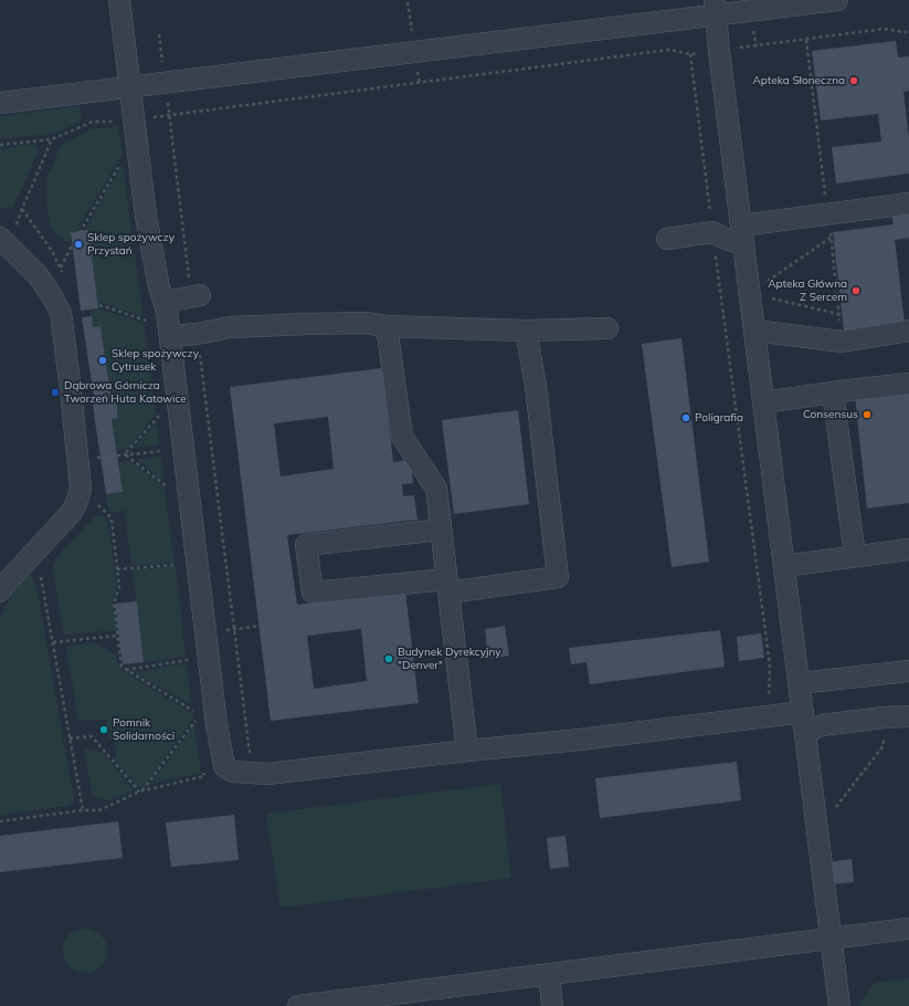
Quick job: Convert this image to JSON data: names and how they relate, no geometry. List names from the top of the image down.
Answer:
{
  "places": [
    "Apteka Słoneczna",
    "Sklep spożywczy Przystań",
    "Apteka Główna Z Sercem",
    "Sklep spożywczy Cytrusek",
    "Dąbrowa Górnicza Tworzeń Huta Katowice",
    "Consensus",
    "Poligrafia",
    "Budynek Dyrekcyjny \"Denver\"",
    "Pomnik Solidarności"
  ]
}
